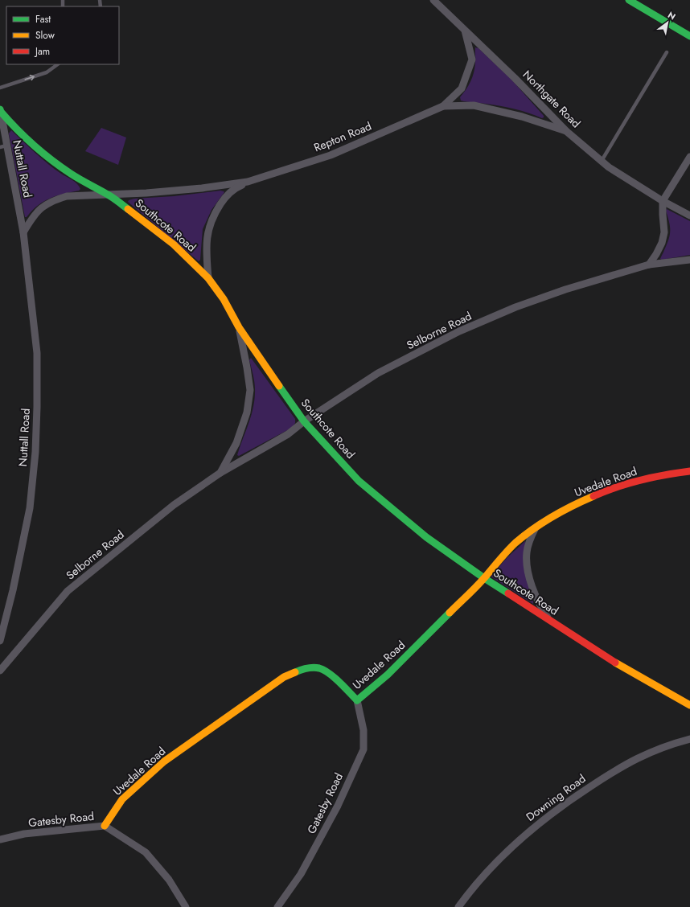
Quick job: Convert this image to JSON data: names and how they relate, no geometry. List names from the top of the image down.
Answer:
{
  "streets": {
    "street": [
      "Northgate Road",
      "Repton Road",
      "Nuttall Road",
      "Southcote Road",
      "Selborne Road",
      "Uvedale Road",
      "Downing Road",
      "Gatesby Road"
    ]
  },
  "crossings": [
    ["Northgate Road", "Repton Road"],
    ["Repton Road", "Nuttall Road"],
    ["Repton Road", "Southcote Road"],
    ["Nuttall Road", "Southcote Road"],
    ["Southcote Road", "Selborne Road"],
    ["Southcote Road", "Uvedale Road"],
    ["Uvedale Road", "Gatesby Road"]
  ],
  "legend": ["Fast", "Slow", "Jam"],
  "north": "top right"
}
